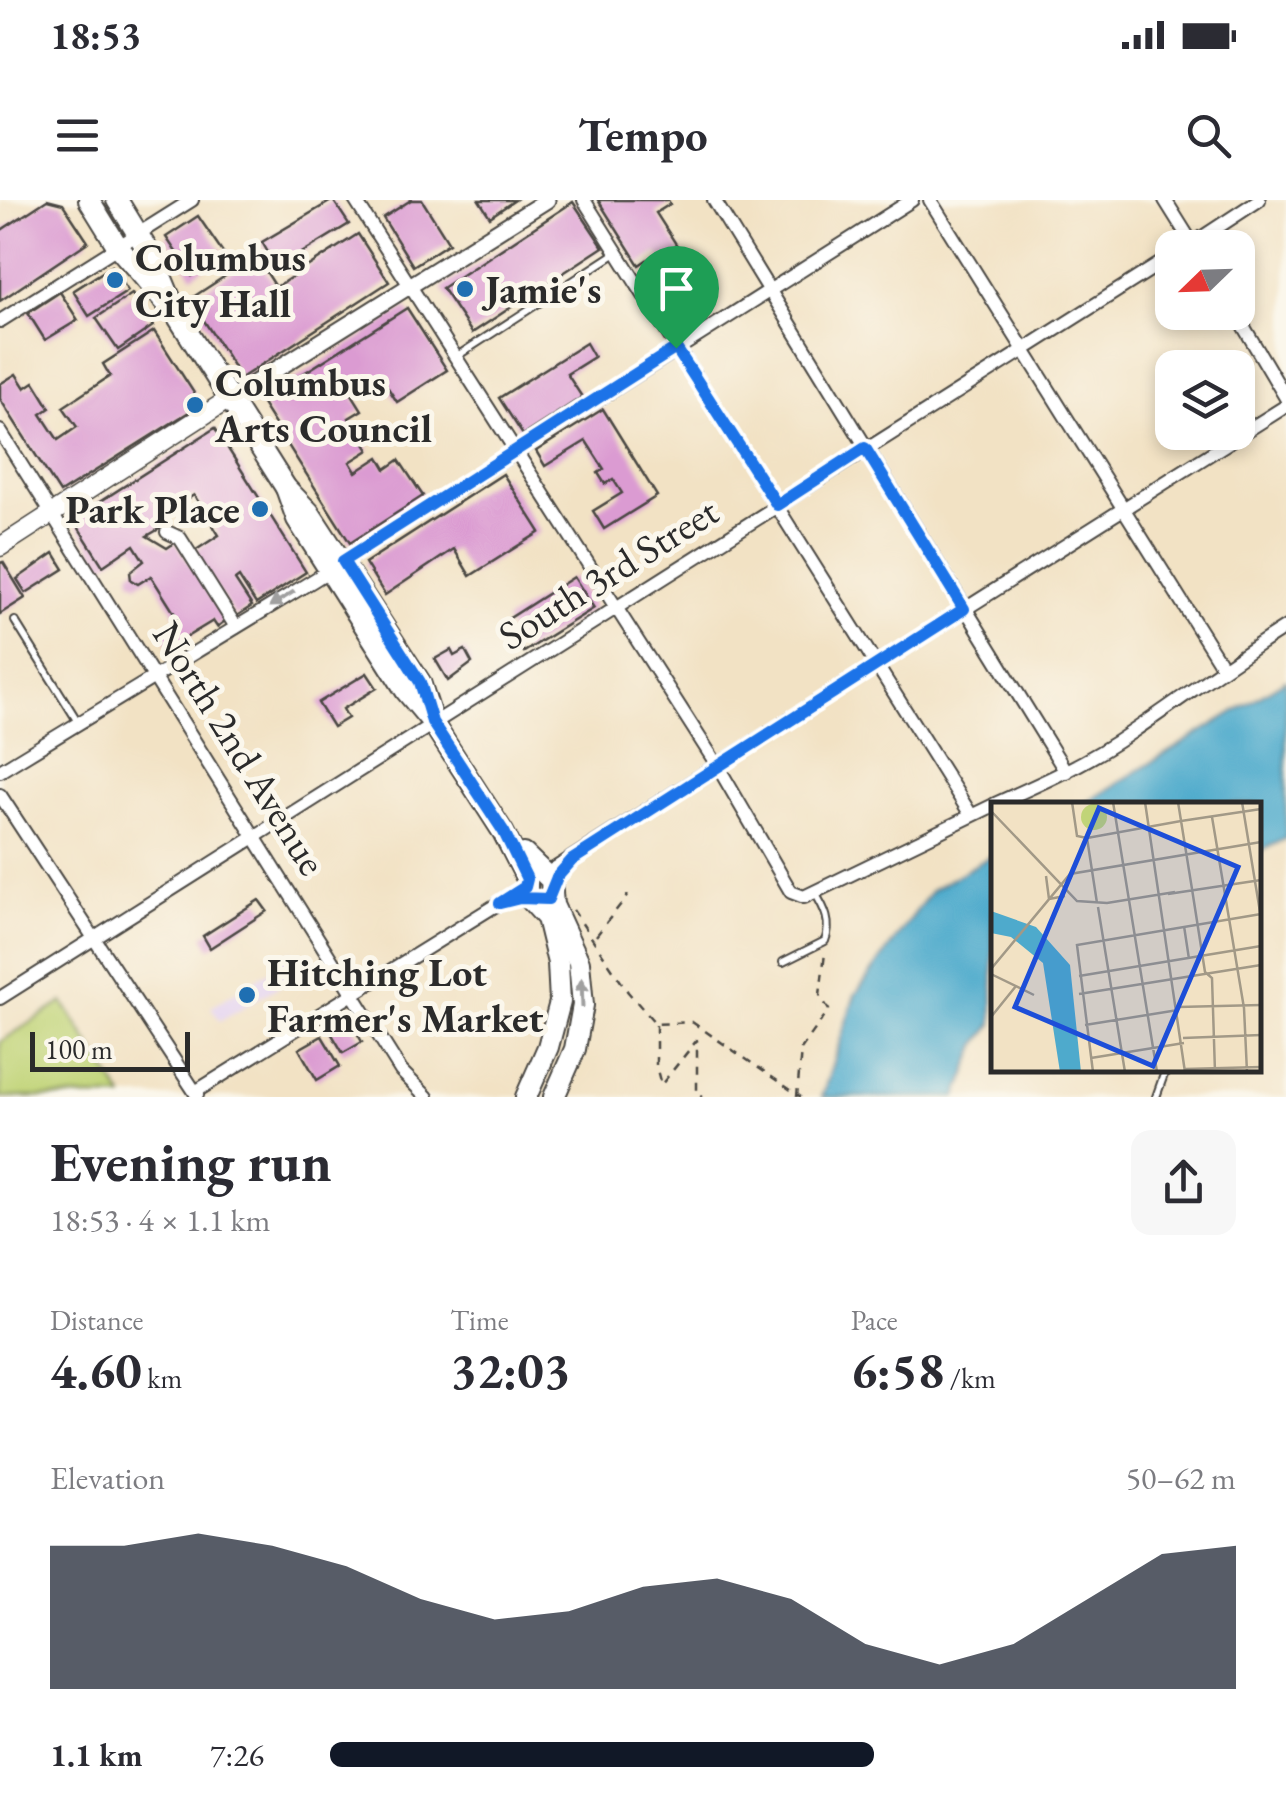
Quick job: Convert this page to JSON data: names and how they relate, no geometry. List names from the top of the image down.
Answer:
{
  "streets": {
    "street": ["South 3rd Street", "North 2nd Avenue"]
  },
  "crossings": [
    ["South 3rd Street", "North 2nd Avenue"]
  ],
  "places": [
    "Columbus City Hall",
    "Jamie's",
    "Columbus Arts Council",
    "Park Place",
    "Hitching Lot Farmer's Market"
  ],
  "scale_bar": "100 m",
  "north": "bottom left",
  "page": {
    "status": "18:53",
    "header": "Tempo",
    "scale": "100 m",
    "heading": ["Evening run", "18:53 · 4 × 1.1 km"],
    "stats": [
      ["Distance", "4.60 km"],
      ["Time", "32:03"],
      ["Pace", "6:58 /km"]
    ],
    "chart": ["Elevation", "50–62 m"],
    "list": [
      {
        "name": "1.1 km",
        "note": "7:26"
      }
    ]
  }
}
